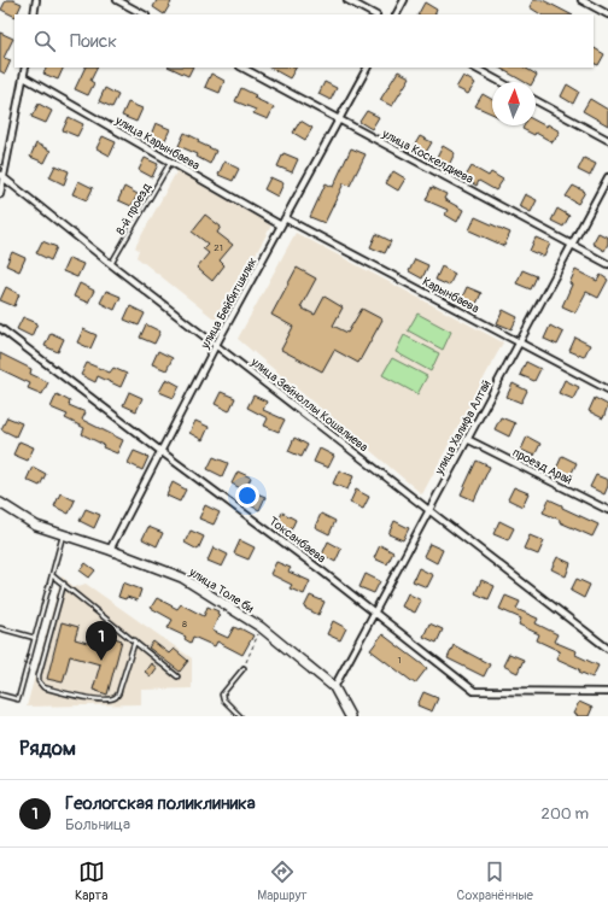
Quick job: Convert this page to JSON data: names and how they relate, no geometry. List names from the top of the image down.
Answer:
{
  "streets": {
    "street": [
      "улица Карынбаева",
      "улица Коскелдиева",
      "Карынбаева",
      "улица Бейбитшилик",
      "улица Зейноллы Кошалиева",
      "улица Халифа Алтай",
      "проезд Арай",
      "Токсанбаева",
      "улица Толе би"
    ],
    "lane": ["8-й проезд"]
  },
  "crossings": [
    ["улица Карынбаева", "8-й проезд"],
    ["улица Карынбаева", "улица Бейбитшилик"],
    ["улица Коскелдиева", "улица Бейбитшилик"],
    ["улица Коскелдиева", "улица Халифа Алтай"],
    ["8-й проезд", "улица Зейноллы Кошалиева"],
    ["Карынбаева", "улица Бейбитшилик"],
    ["Карынбаева", "улица Халифа Алтай"],
    ["улица Бейбитшилик", "улица Зейноллы Кошалиева"],
    ["улица Бейбитшилик", "Токсанбаева"],
    ["улица Бейбитшилик", "улица Толе би"],
    ["улица Зейноллы Кошалиева", "улица Халифа Алтай"],
    ["улица Халифа Алтай", "проезд Арай"],
    ["улица Халифа Алтай", "Токсанбаева"],
    ["улица Халифа Алтай", "улица Толе би"]
  ],
  "house_numbers": ["21", "8", "1"],
  "north": "top",
  "page": {
    "search": "Поиск",
    "pins": "1",
    "heading": "Рядом",
    "list": [
      {
        "mark": "1",
        "name": "Геологская поликлиника",
        "note": "Больница",
        "value": "200 m"
      }
    ],
    "nav": ["Карта", "Маршрут", "Сохранённые"]
  }
}
